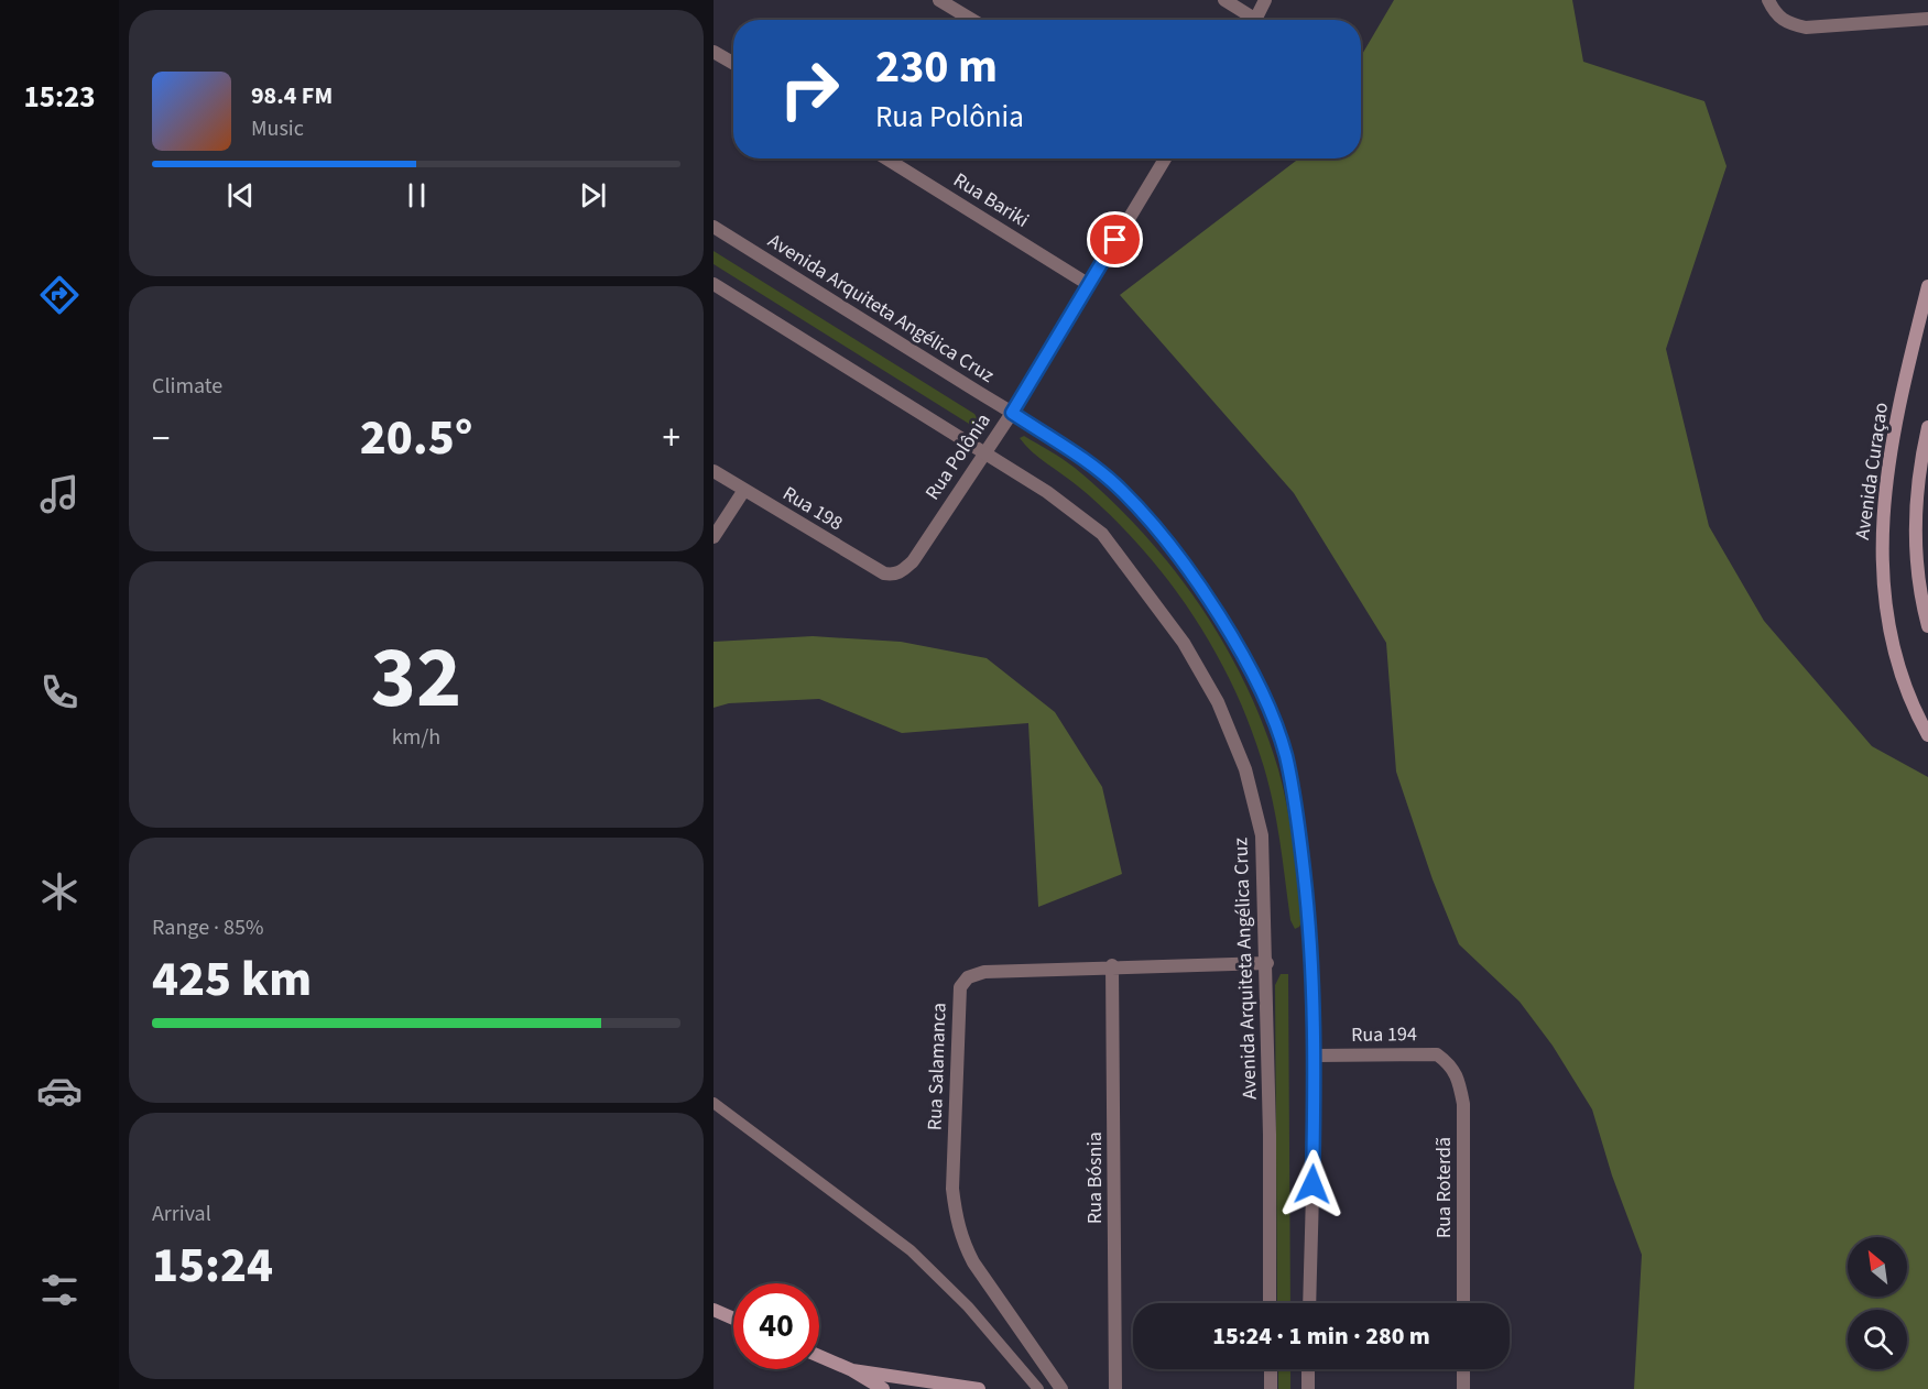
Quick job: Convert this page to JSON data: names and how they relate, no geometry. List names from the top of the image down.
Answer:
{
  "streets": {
    "main road": ["Avenida Curaçao"],
    "street": [
      "Rua Bariki",
      "Avenida Arquiteta Angélica Cruz",
      "Rua Polônia",
      "Rua 198",
      "Rua 194",
      "Rua Salamanca",
      "Rua Bósnia",
      "Rua Roterdã"
    ]
  },
  "crossings": [
    ["Rua Bariki", "Rua Polônia"],
    ["Avenida Arquiteta Angélica Cruz", "Rua Polônia"],
    ["Avenida Arquiteta Angélica Cruz", "Rua 194"],
    ["Avenida Arquiteta Angélica Cruz", "Rua Salamanca"],
    ["Rua Polônia", "Rua 198"],
    ["Rua 194", "Rua Roterdã"],
    ["Rua Salamanca", "Rua Bósnia"]
  ],
  "north": "top left",
  "page": {
    "tabs": "15:23",
    "turn": ["230 m", "Rua Polônia"],
    "song": ["98.4 FM", "Music"],
    "tile": [
      "Climate",
      ["32", "km/h"],
      ["Range · 85%", "425 km"],
      ["Arrival", "15:24"]
    ],
    "heat": ["−", "20.5°", "+"],
    "limit": "40",
    "trip": "15:24 · 1 min · 280 m"
  }
}
